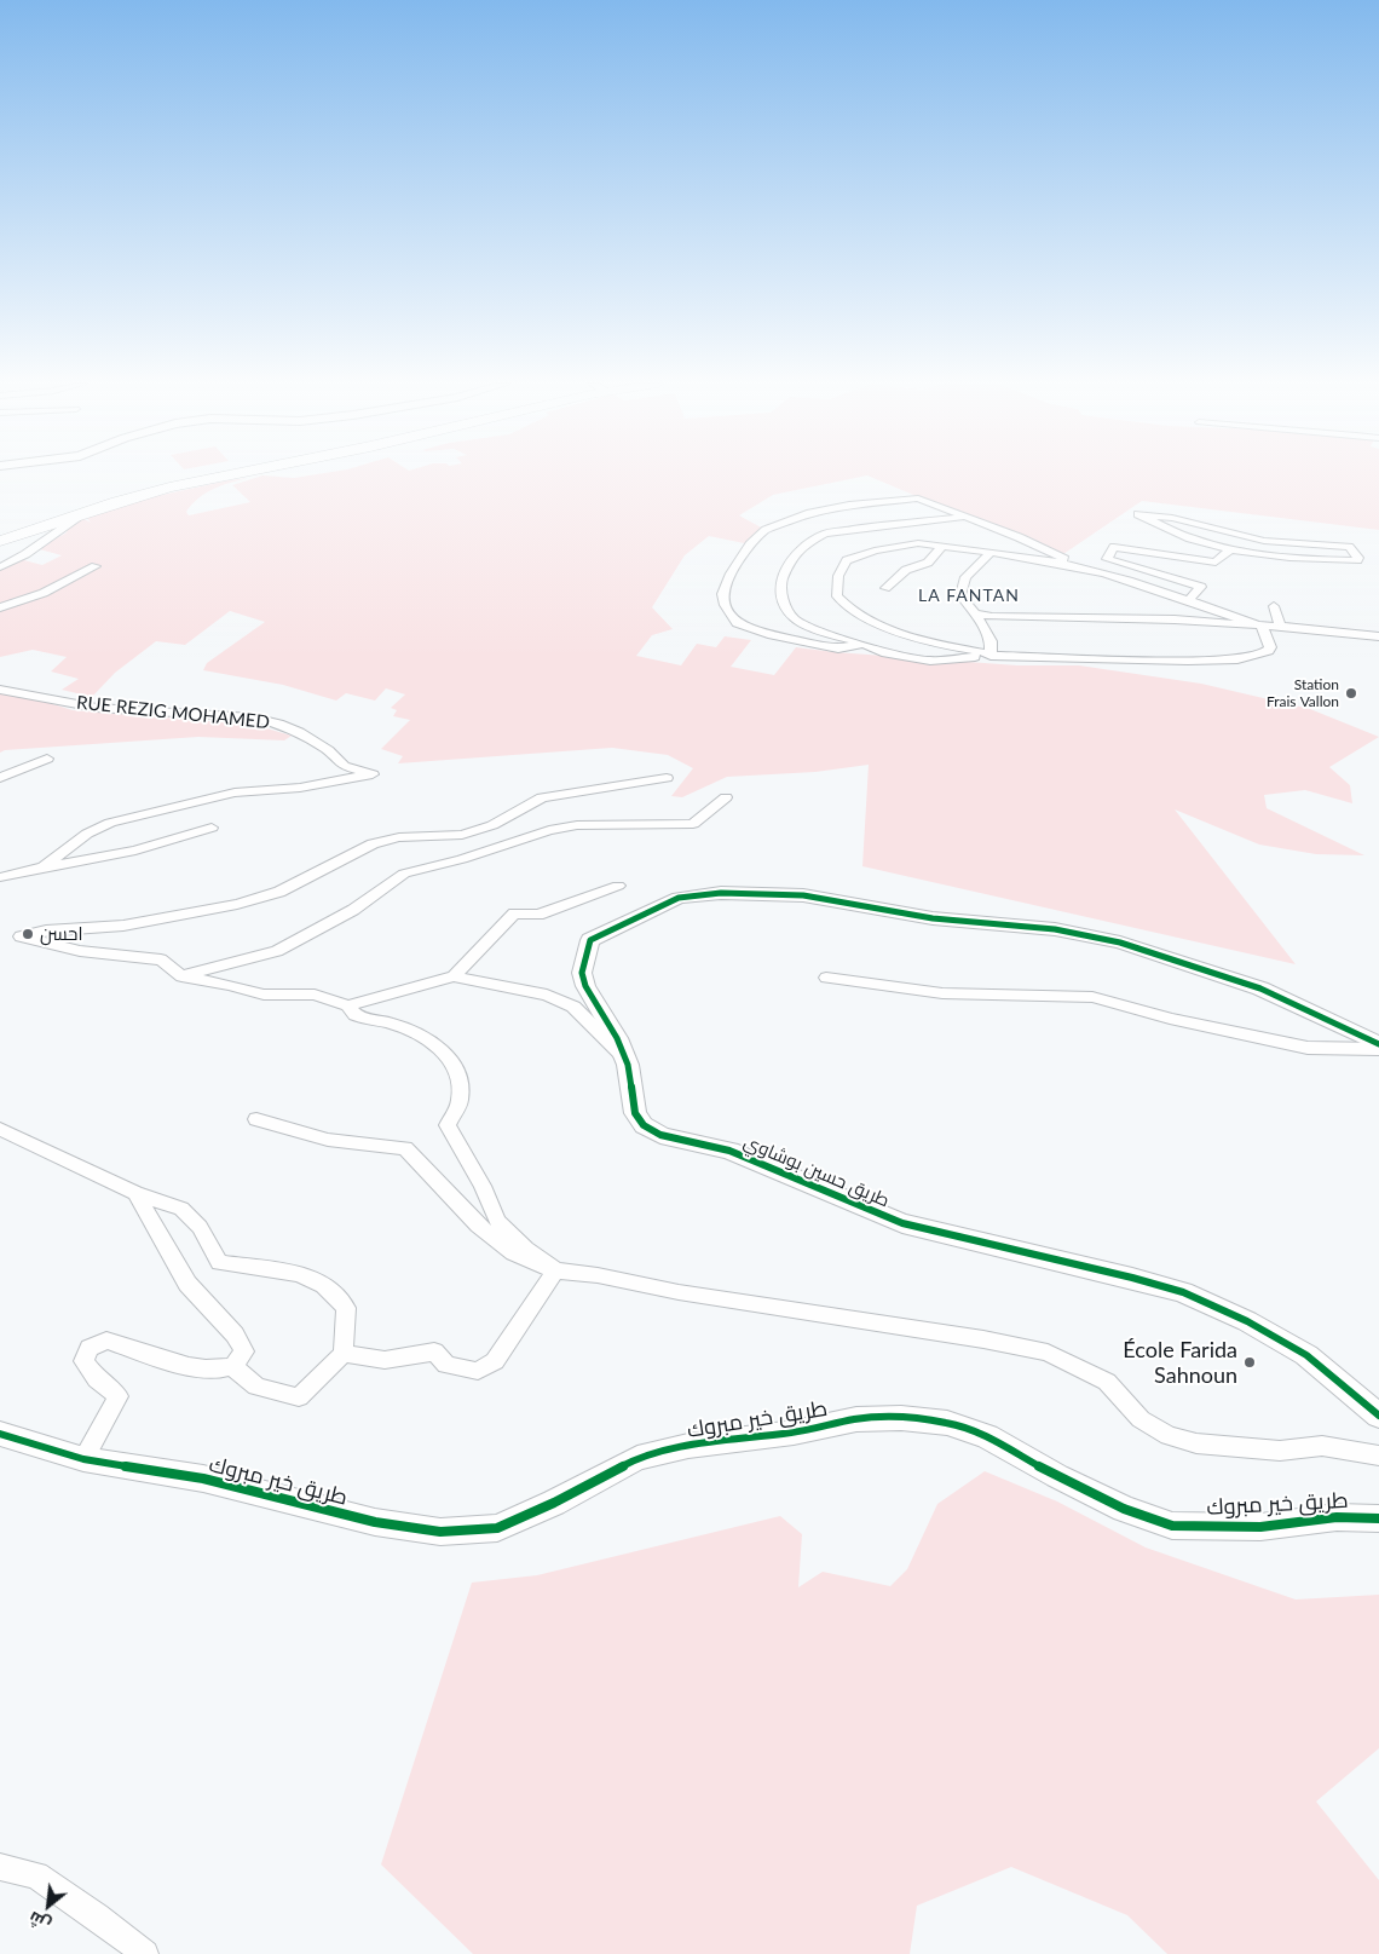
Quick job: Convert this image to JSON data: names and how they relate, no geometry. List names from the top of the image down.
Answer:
{
  "streets": {
    "street": ["RUE REZIG MOHAMED", "طريق حسين بوشاوي", "طريق خير مبروك"]
  },
  "districts": ["LA FANTAN"],
  "places": ["Station Frais Vallon", "احسن", "École Farida Sahnoun"],
  "north": "bottom left"
}
